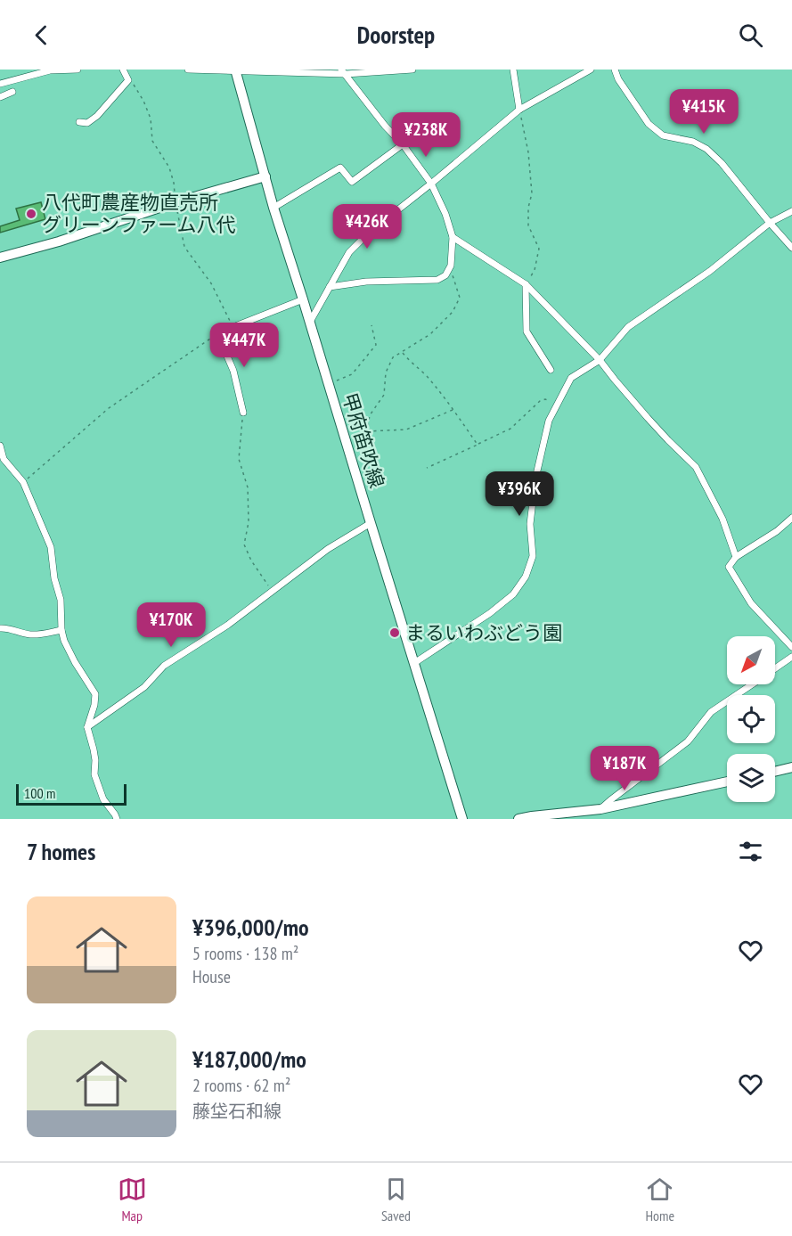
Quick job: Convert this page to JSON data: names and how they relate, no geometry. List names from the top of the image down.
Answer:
{
  "streets": {
    "main road": ["甲府笛吹線"]
  },
  "places": ["八代町農産物直売所 グリーンファーム八代", "まるいわぶどう園"],
  "scale_bar": "100 m",
  "north": "bottom left",
  "page": {
    "header": "Doorstep",
    "price": [
      "¥415K",
      "¥238K",
      "¥426K",
      "¥447K",
      "¥396K",
      "¥170K",
      "¥187K"
    ],
    "scale": "100 m",
    "heading": "7 homes",
    "list": [
      {
        "name": "¥396,000/mo",
        "note": "5 rooms · 138 m² · House"
      },
      {
        "name": "¥187,000/mo",
        "note": "2 rooms · 62 m² · 藤垈石和線"
      }
    ],
    "tabs": ["Map", "Saved", "Home"]
  }
}
